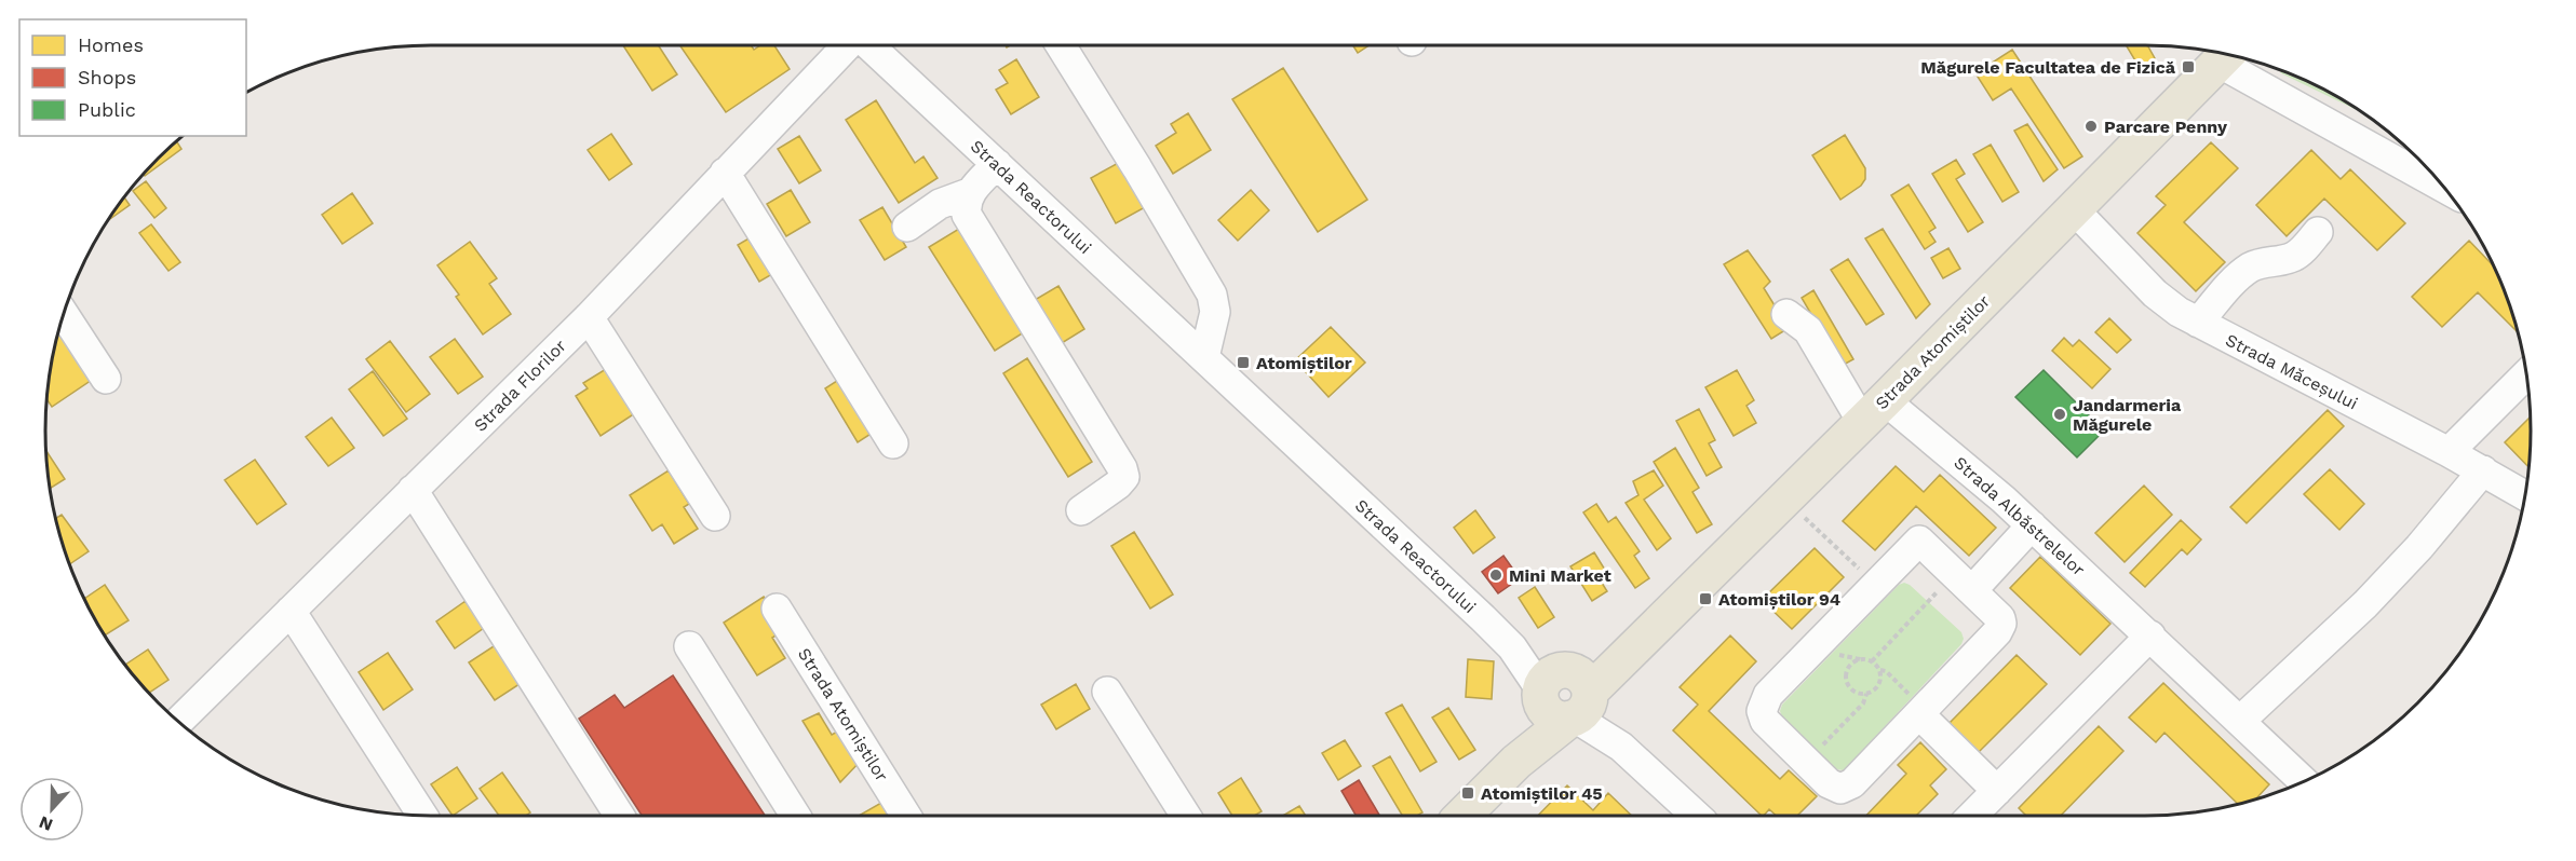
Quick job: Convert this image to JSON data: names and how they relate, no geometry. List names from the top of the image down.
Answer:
{
  "streets": {
    "main road": ["Strada Atomiștilor"],
    "street": [
      "Strada Reactorului",
      "Strada Măceșului",
      "Strada Florilor",
      "Strada Albăstrelelor"
    ]
  },
  "crossings": [
    ["Strada Reactorului", "Strada Atomiștilor"],
    ["Strada Atomiștilor", "Strada Măceșului"],
    ["Strada Atomiștilor", "Strada Albăstrelelor"]
  ],
  "places": {
    "transit": [
      "Măgurele Facultatea de Fizică",
      "Atomiștilor",
      "Atomiștilor 94",
      "Atomiștilor 45"
    ],
    "other": ["Parcare Penny", "Jandarmeria Măgurele", "Mini Market"]
  },
  "legend": ["Homes", "Shops", "Public"],
  "north": "bottom"
}
